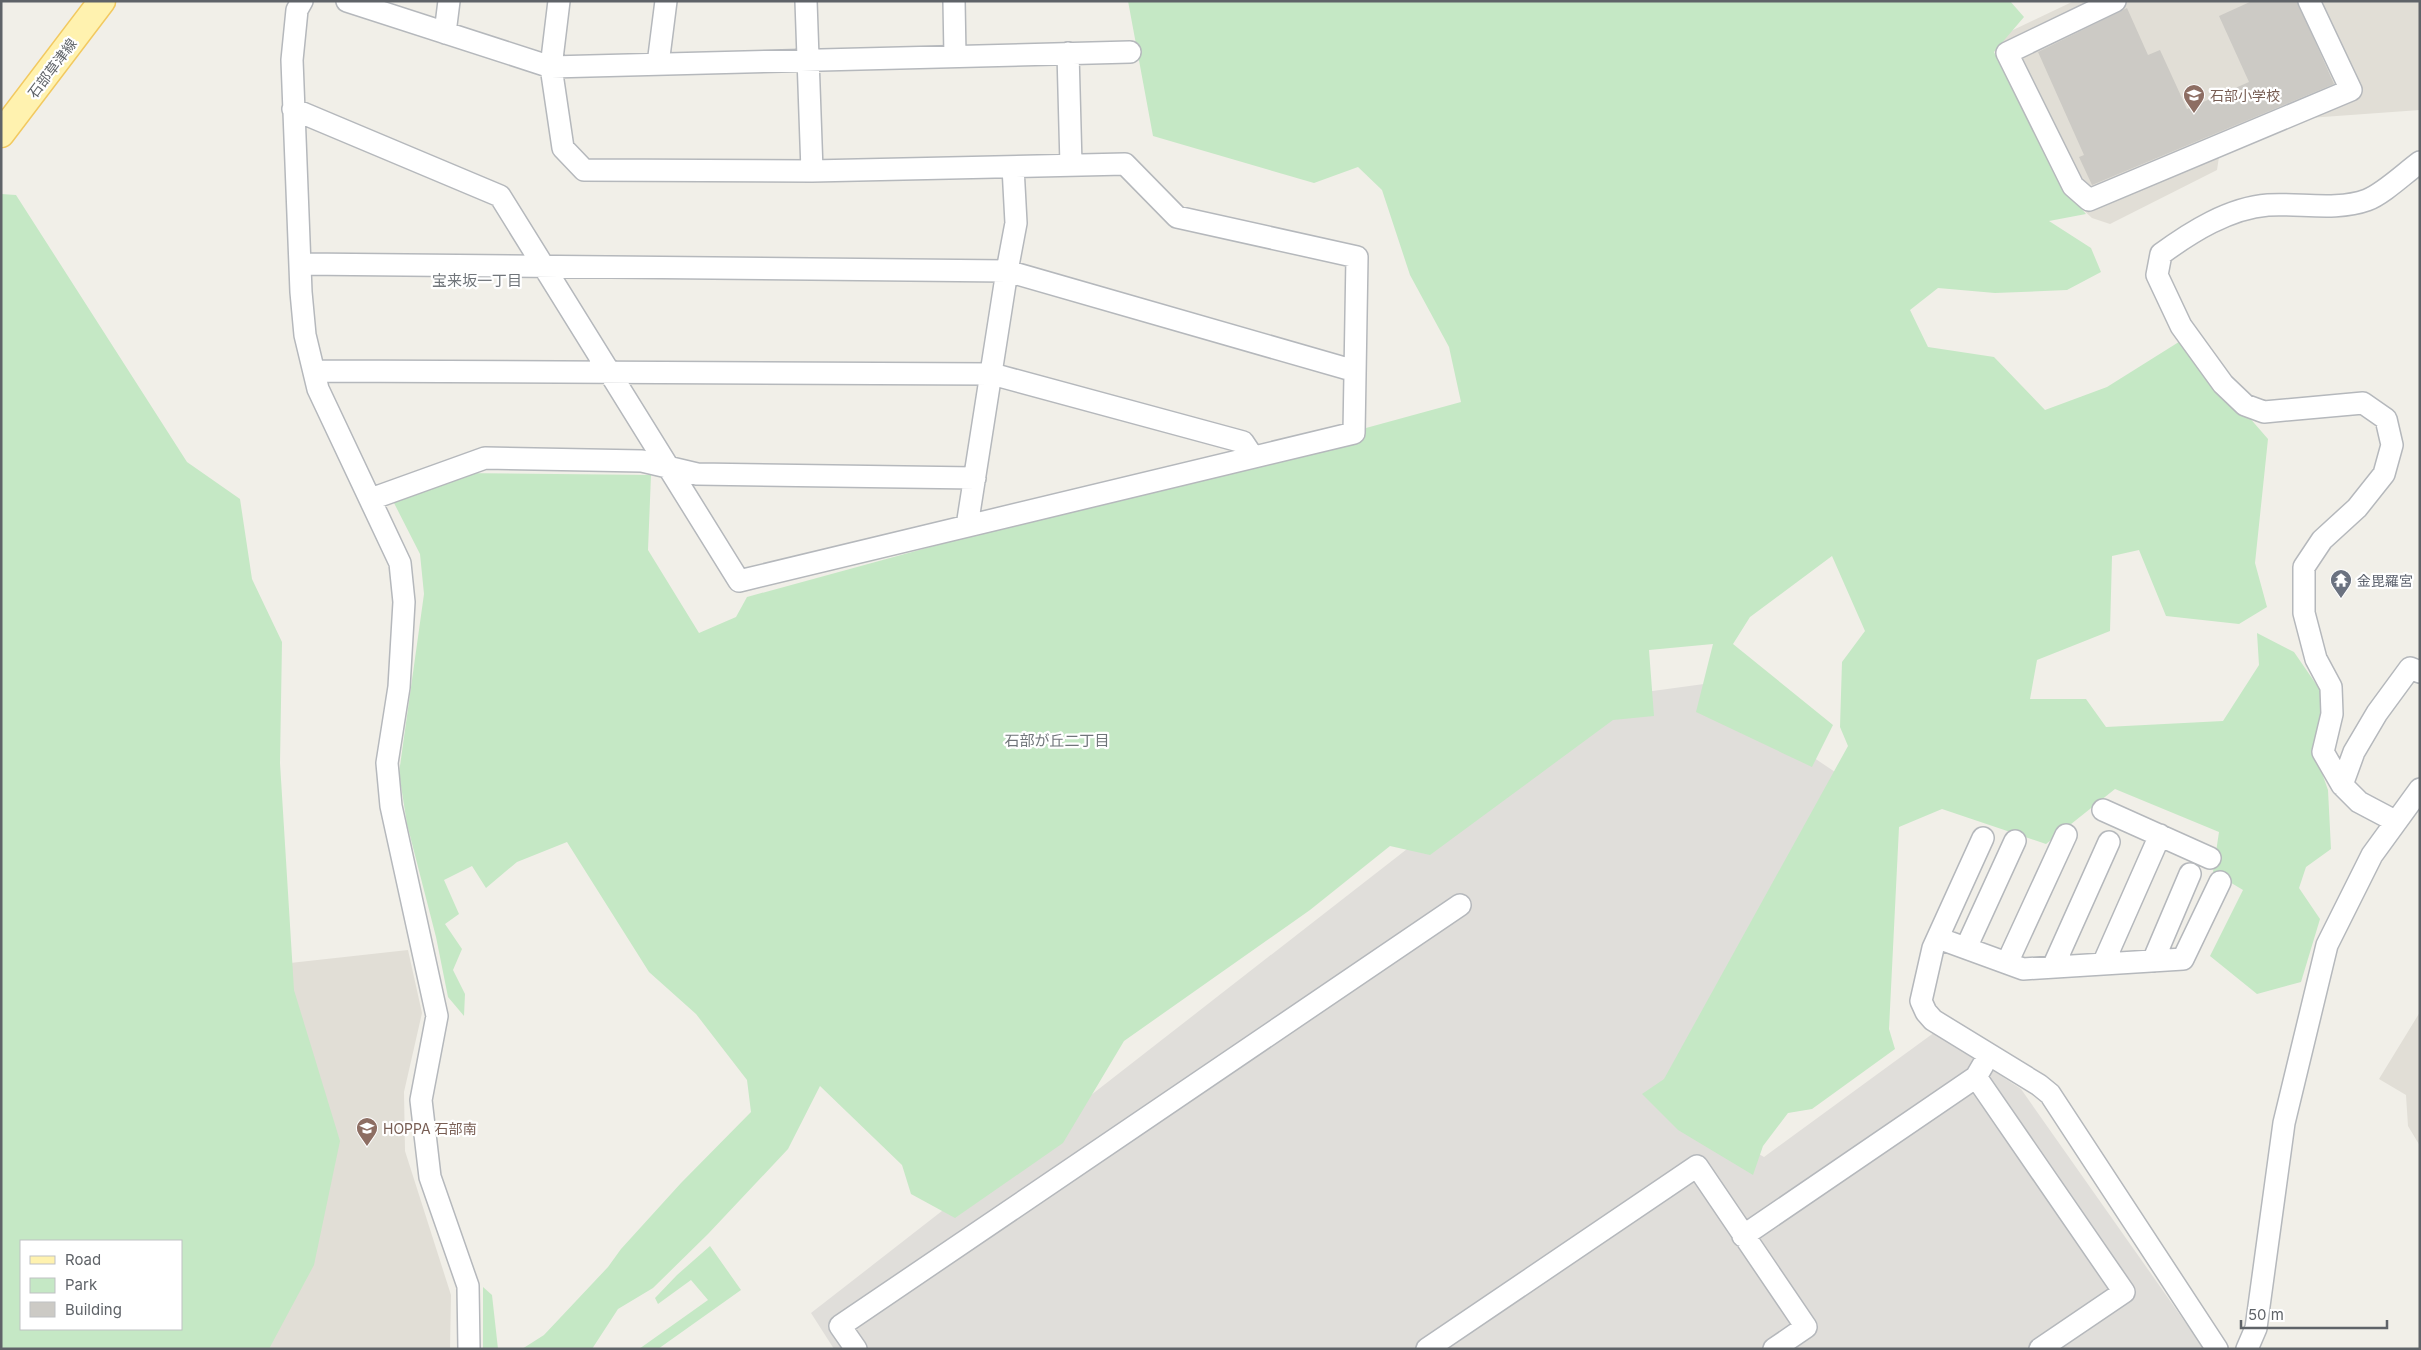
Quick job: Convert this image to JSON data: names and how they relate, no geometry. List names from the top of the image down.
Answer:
{
  "streets": {
    "main road": ["石部草津線"]
  },
  "districts": ["宝来坂一丁目", "石部が丘二丁目"],
  "places": {
    "school or university": ["石部小学校", "HOPPA 石部南"],
    "temple": ["金毘羅宮"]
  },
  "legend": ["Road", "Park", "Building"],
  "scale_bar": "50 m"
}
